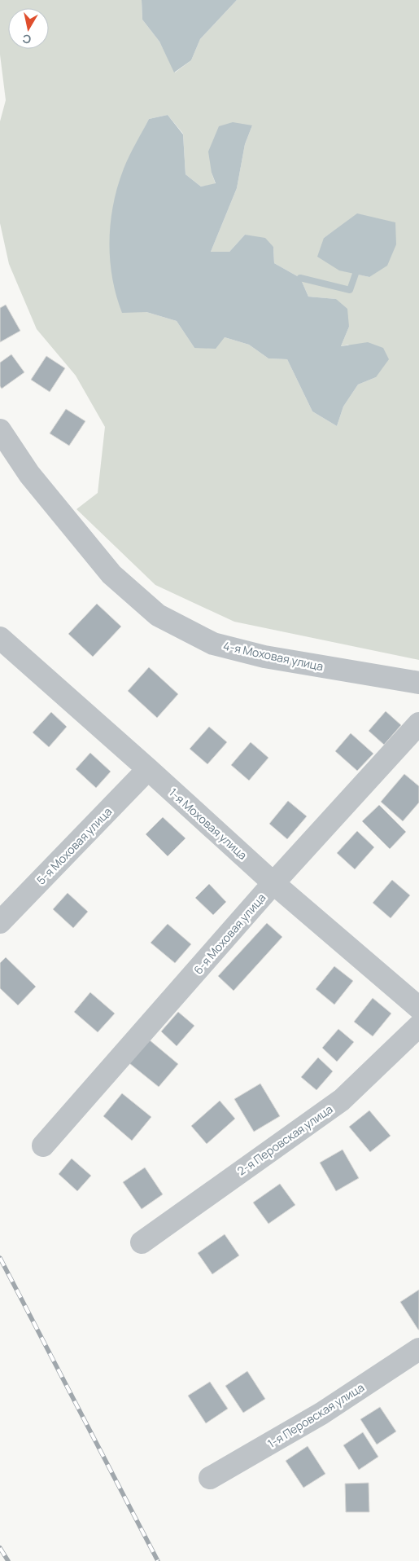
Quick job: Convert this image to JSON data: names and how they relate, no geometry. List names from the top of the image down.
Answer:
{
  "streets": {
    "street": [
      "4-я Моховая улица",
      "1-я Моховая улица",
      "5-я Моховая улица",
      "6-я Моховая улица",
      "2-я Перовская улица",
      "1-я Перовская улица"
    ]
  },
  "crossings": [
    ["1-я Моховая улица", "5-я Моховая улица"],
    ["1-я Моховая улица", "6-я Моховая улица"]
  ],
  "north": "bottom"
}
